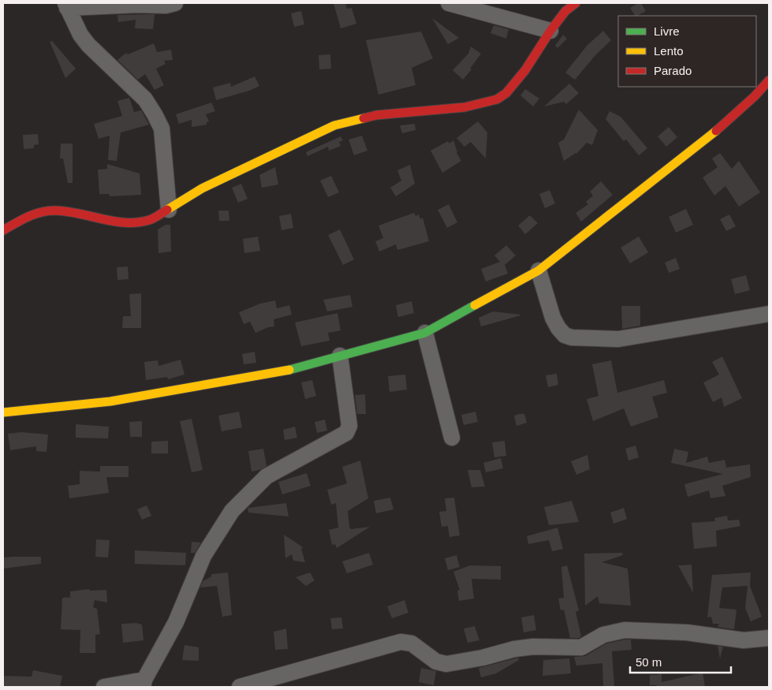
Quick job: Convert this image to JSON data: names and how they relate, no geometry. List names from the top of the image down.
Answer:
{
  "legend": ["Livre", "Lento", "Parado"],
  "scale_bar": "50 m"
}
